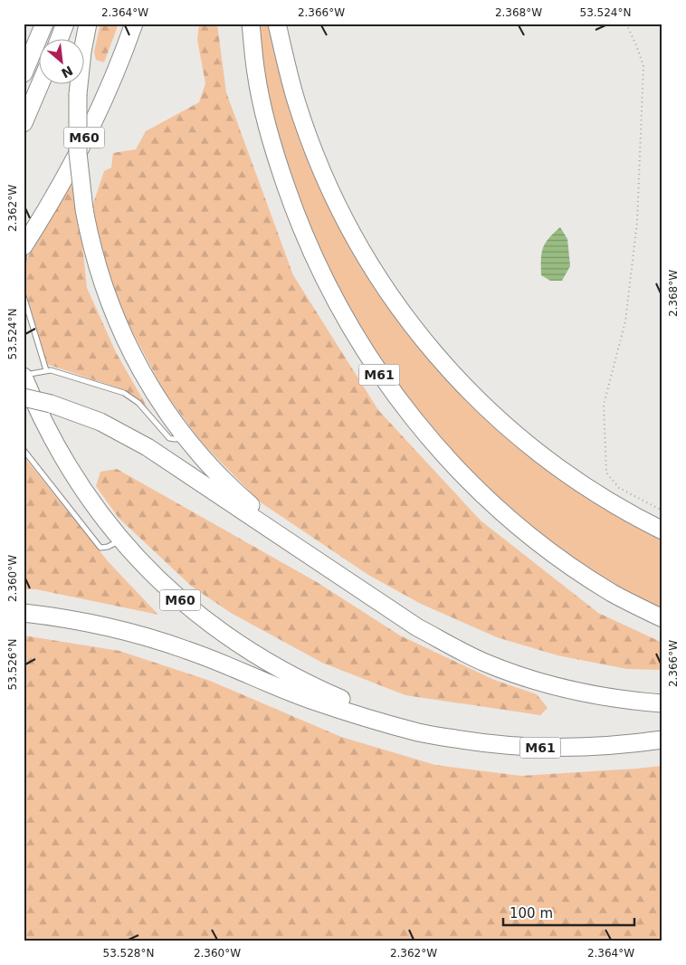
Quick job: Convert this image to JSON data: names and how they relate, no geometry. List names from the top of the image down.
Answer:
{
  "streets": {
    "highway": ["M60", "M61"]
  },
  "crossings": [
    ["M60", "M61"]
  ],
  "scale_bar": "100 m",
  "north": "bottom right",
  "coordinates": [
    "2.364°W",
    "2.366°W",
    "2.368°W",
    "53.524°N",
    "2.362°W",
    "2.360°W",
    "53.526°N",
    "53.528°N"
  ]
}
